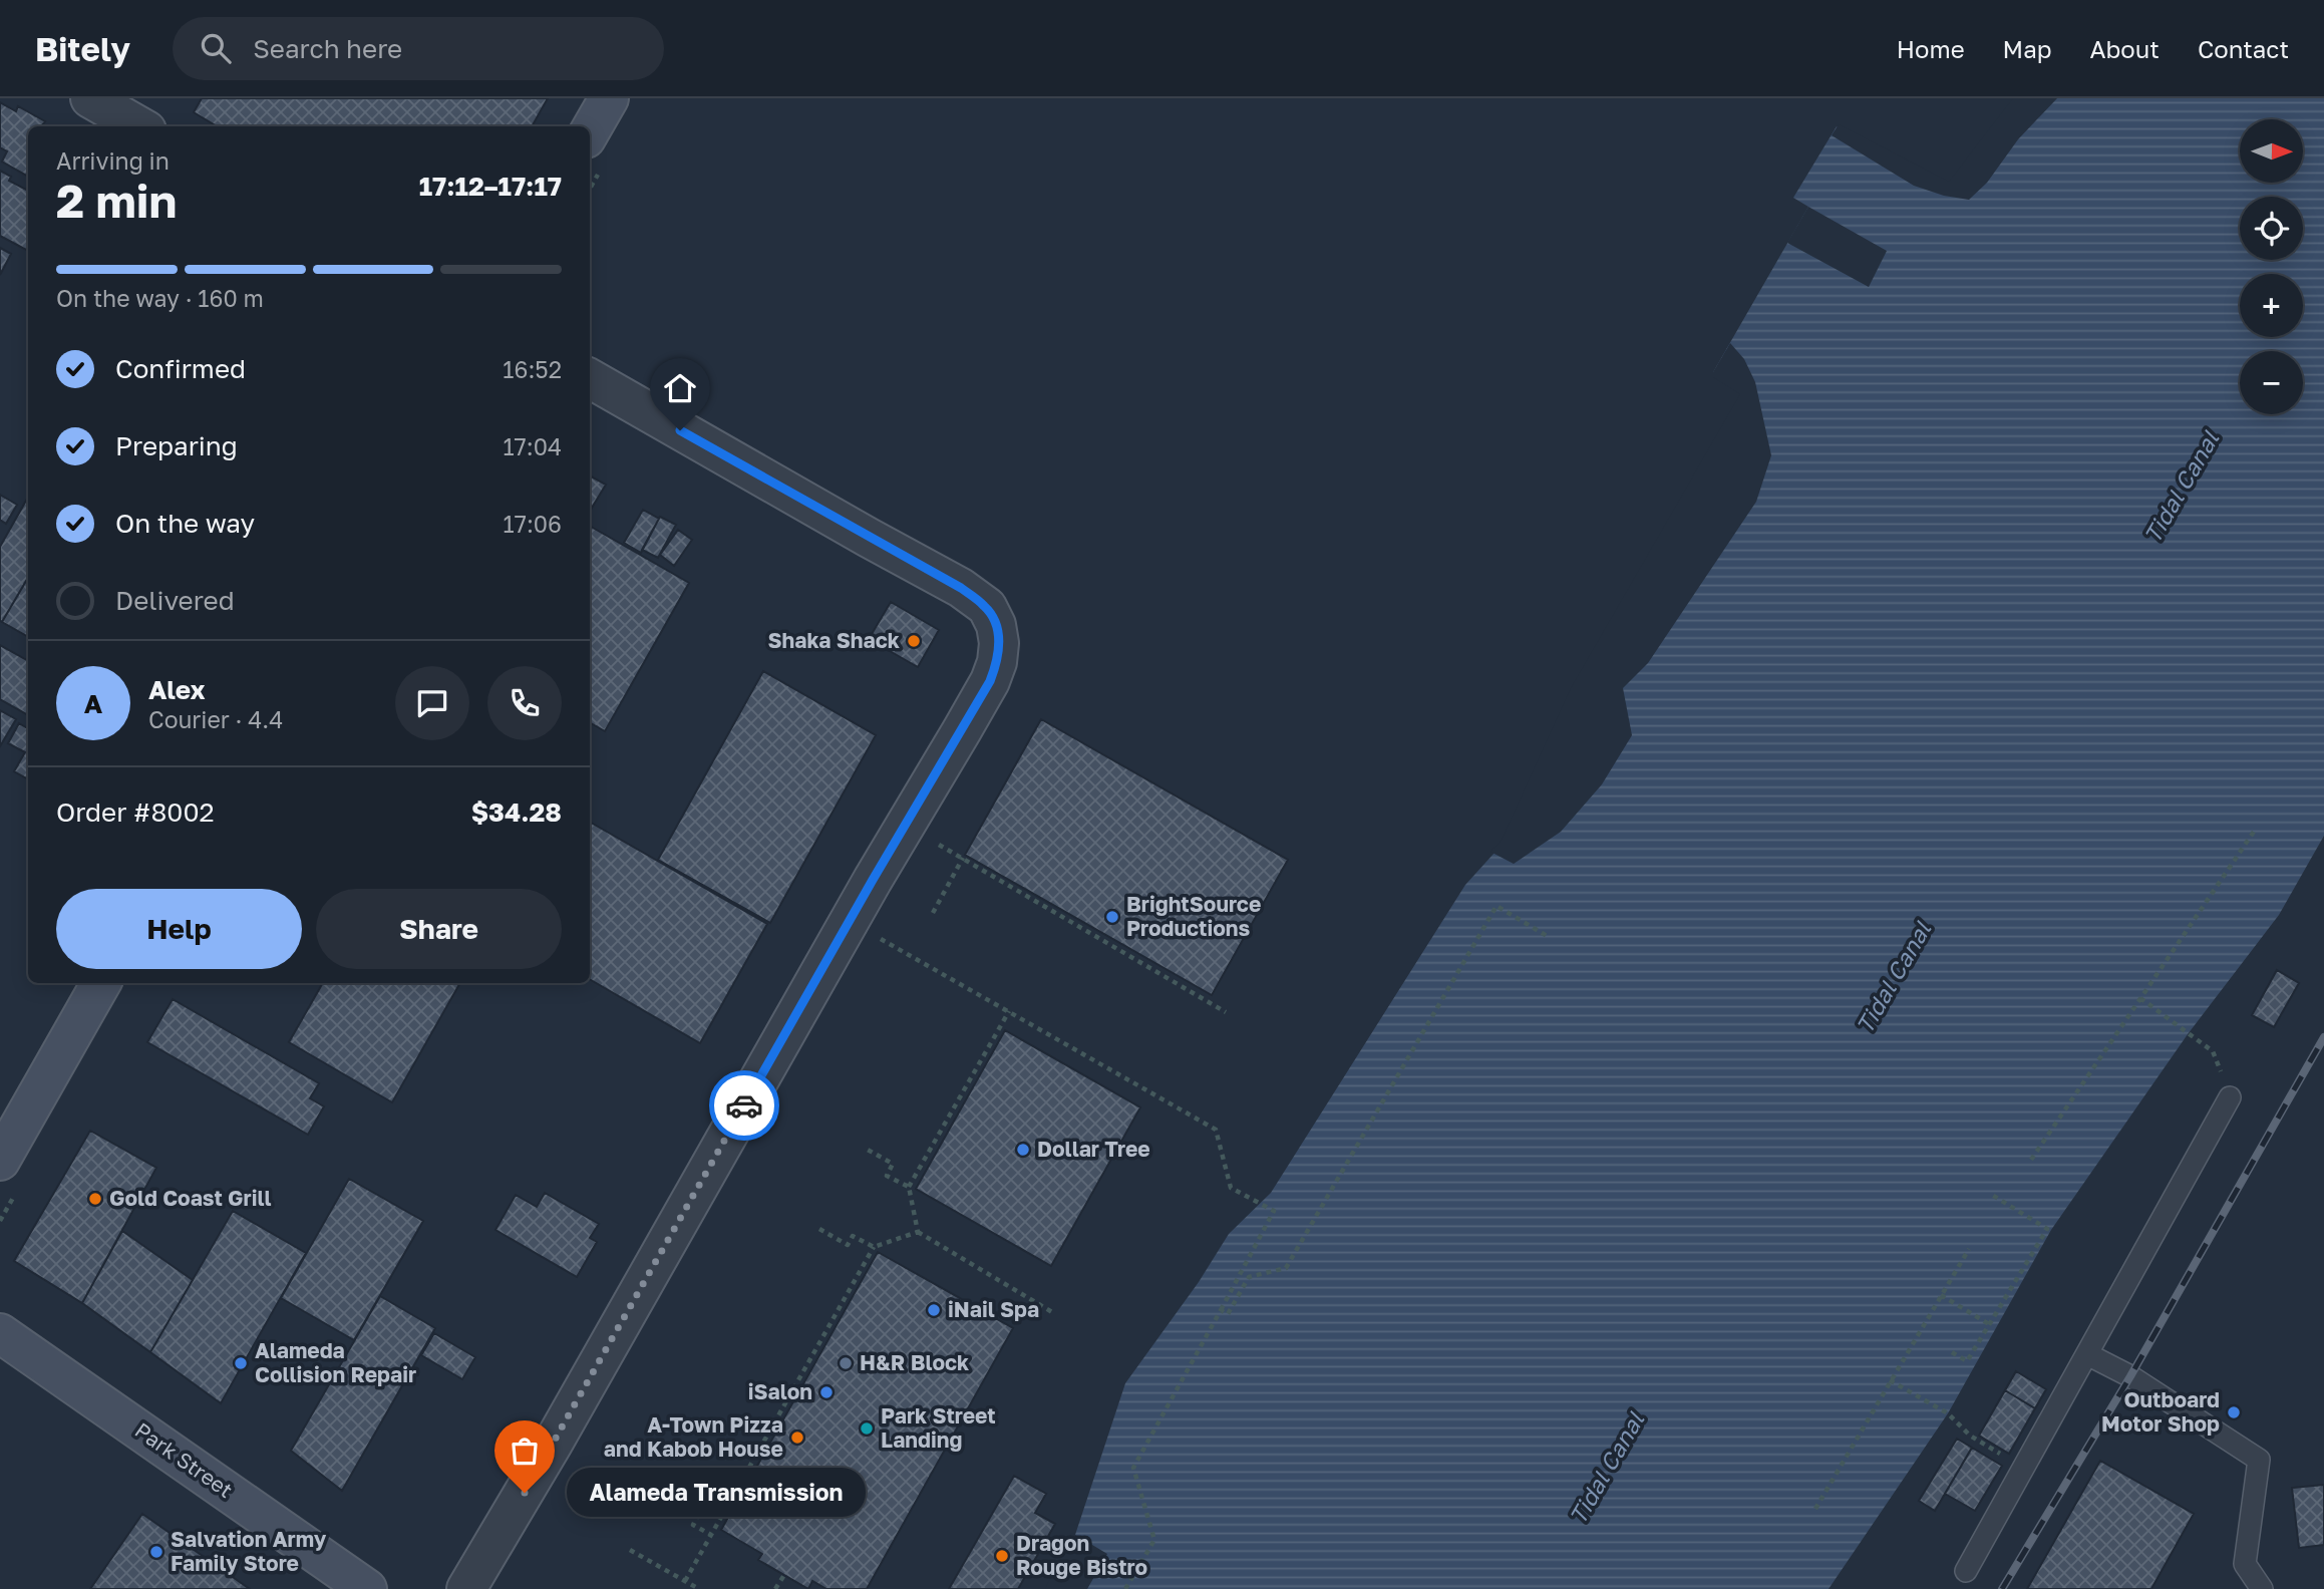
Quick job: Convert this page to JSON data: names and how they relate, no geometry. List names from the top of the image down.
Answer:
{
  "streets": {
    "main road": ["Park Street"]
  },
  "water": ["Tidal Canal"],
  "places": [
    "Shaka Shack",
    "BrightSource Productions",
    "Dollar Tree",
    "Gold Coast Grill",
    "iNail Spa",
    "Alameda Collision Repair",
    "H&R Block",
    "iSalon",
    "Outboard Motor Shop",
    "Park Street Landing",
    "A-Town Pizza and Kabob House",
    "Alameda Transmission",
    "Salvation Army Family Store",
    "Dragon Rouge Bistro"
  ],
  "north": "right",
  "page": {
    "header": "Bitely",
    "search": "Search here",
    "nav": [
      "Home",
      "Map",
      "About",
      "Contact"
    ],
    "map_buttons": ["+", "−"],
    "heading": ["2 min", "Arriving in", "17:12–17:17"],
    "panel": [
      "Alex",
      "Courier · 4.4",
      "Order #8002",
      "$34.28"
    ],
    "bar": "On the way · 160 m",
    "list": [
      ["Confirmed", "16:52"],
      ["Preparing", "17:04"],
      ["On the way", "17:06"],
      "Delivered"
    ],
    "round": "A",
    "buttons": ["Help", "Share"],
    "bubble": "Alameda Transmission"
  }
}
